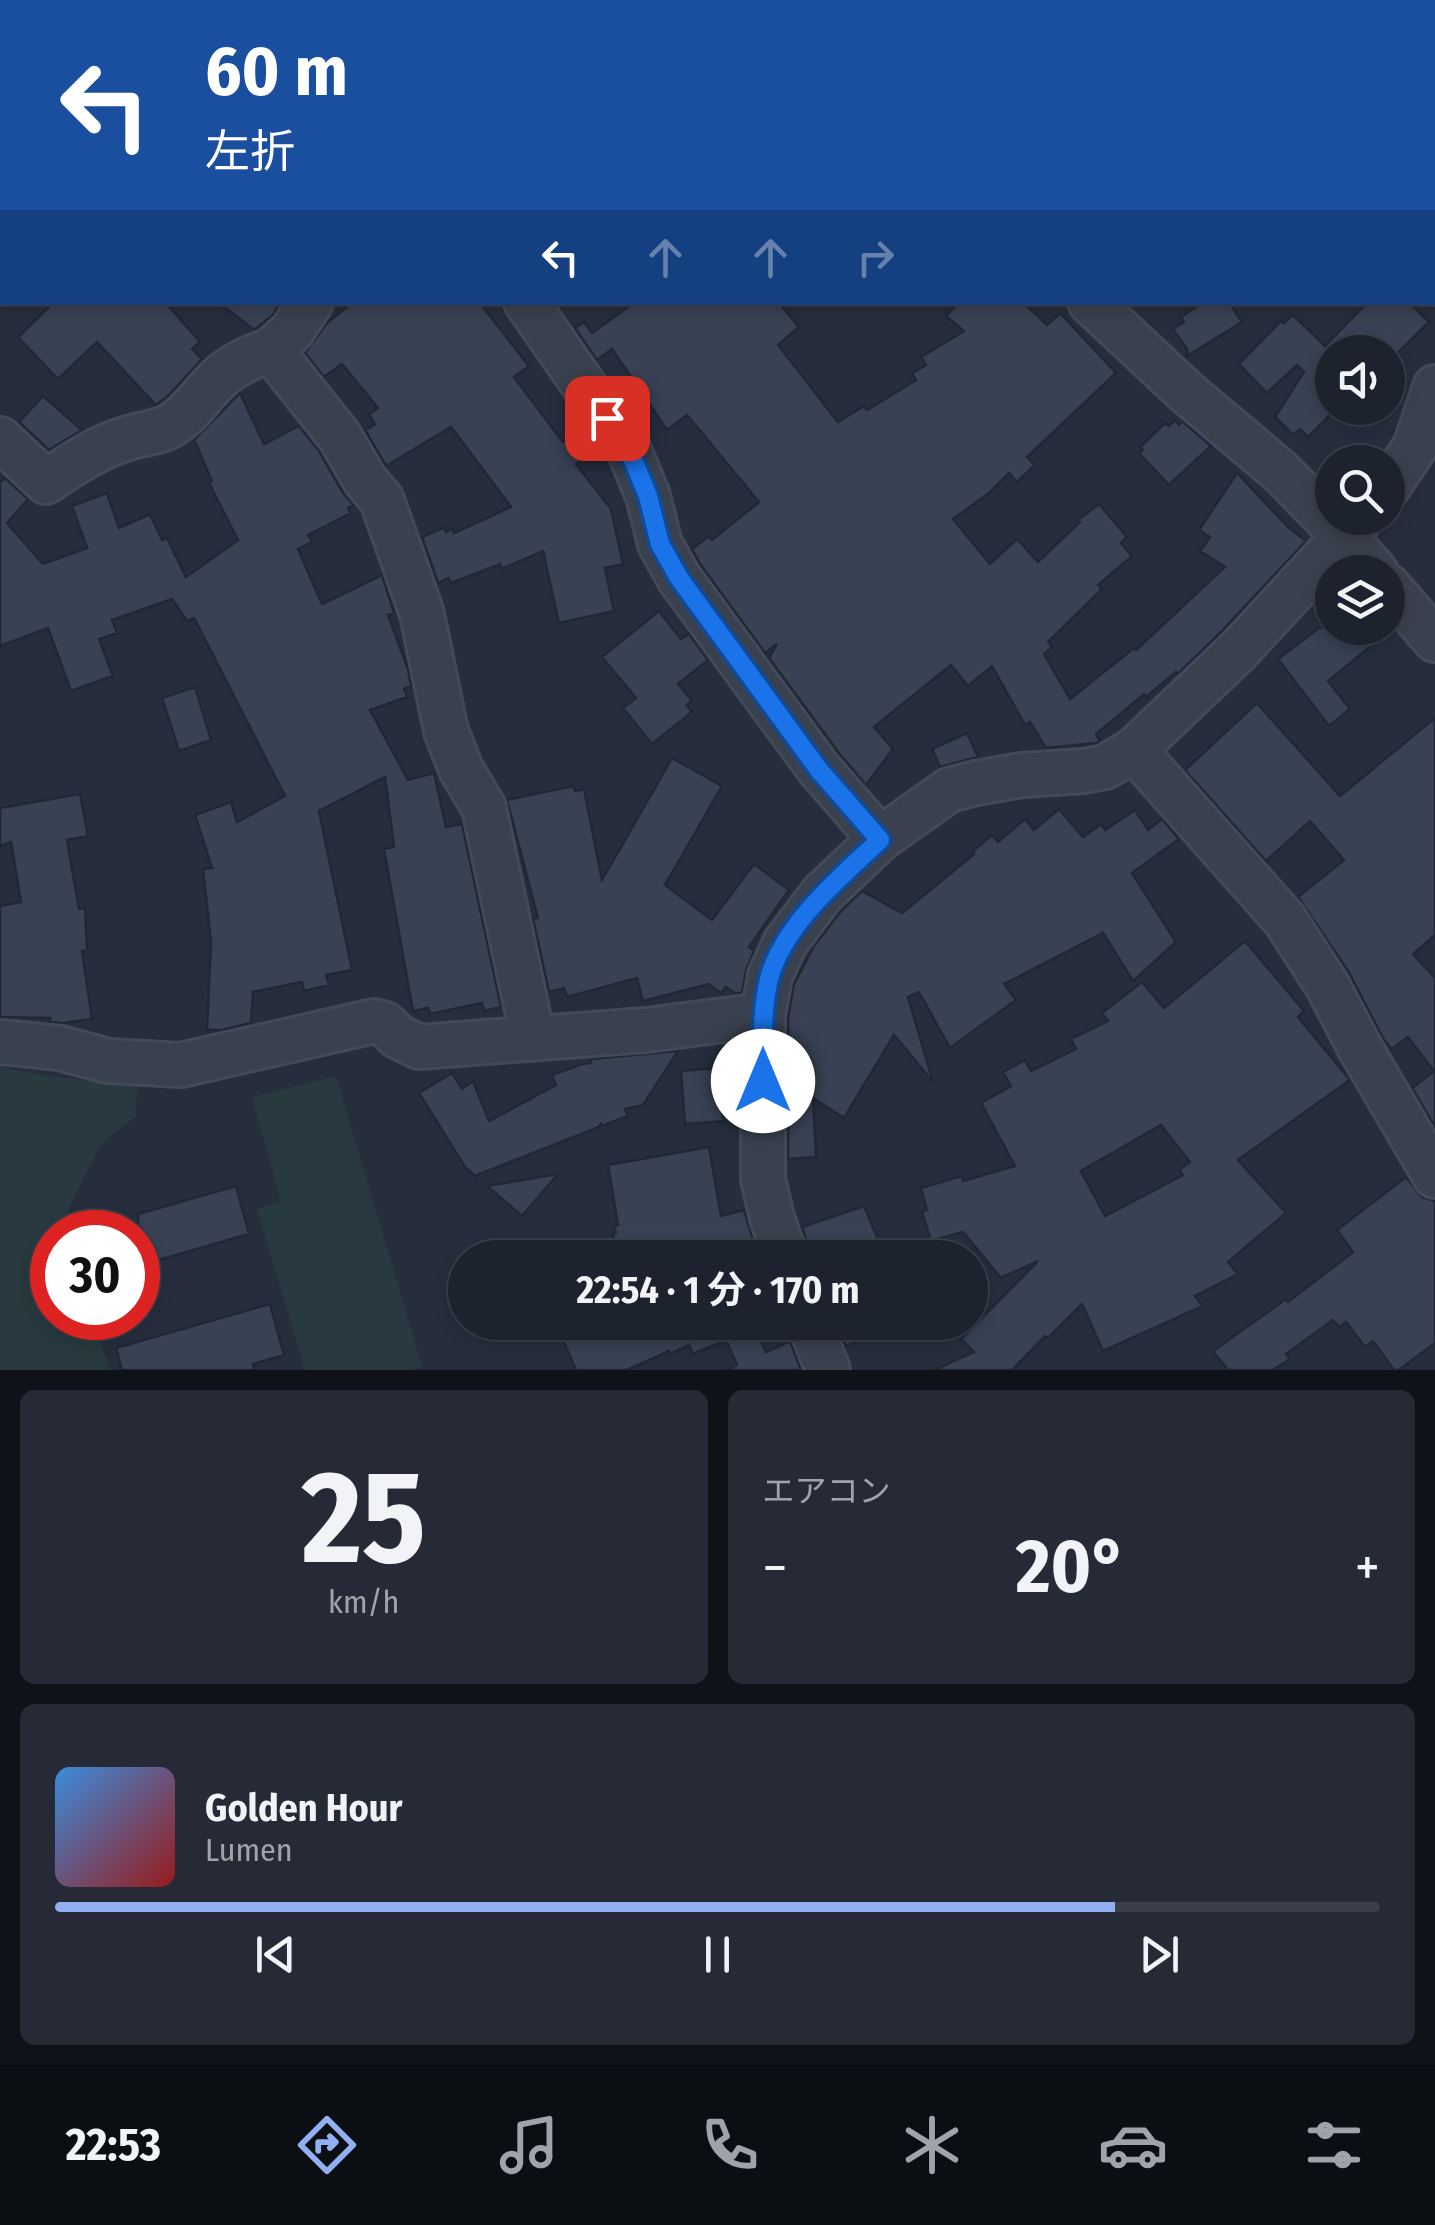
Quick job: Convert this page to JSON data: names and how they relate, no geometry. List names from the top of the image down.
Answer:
{
  "page": {
    "turn": ["60 m", "左折"],
    "limit": "30",
    "trip": "22:54 · 1 分 · 170 m",
    "tile": [
      ["25", "km/h"],
      "エアコン"
    ],
    "heat": ["−", "20°", "+"],
    "song": ["Golden Hour", "Lumen"],
    "tabs": "22:53"
  }
}
